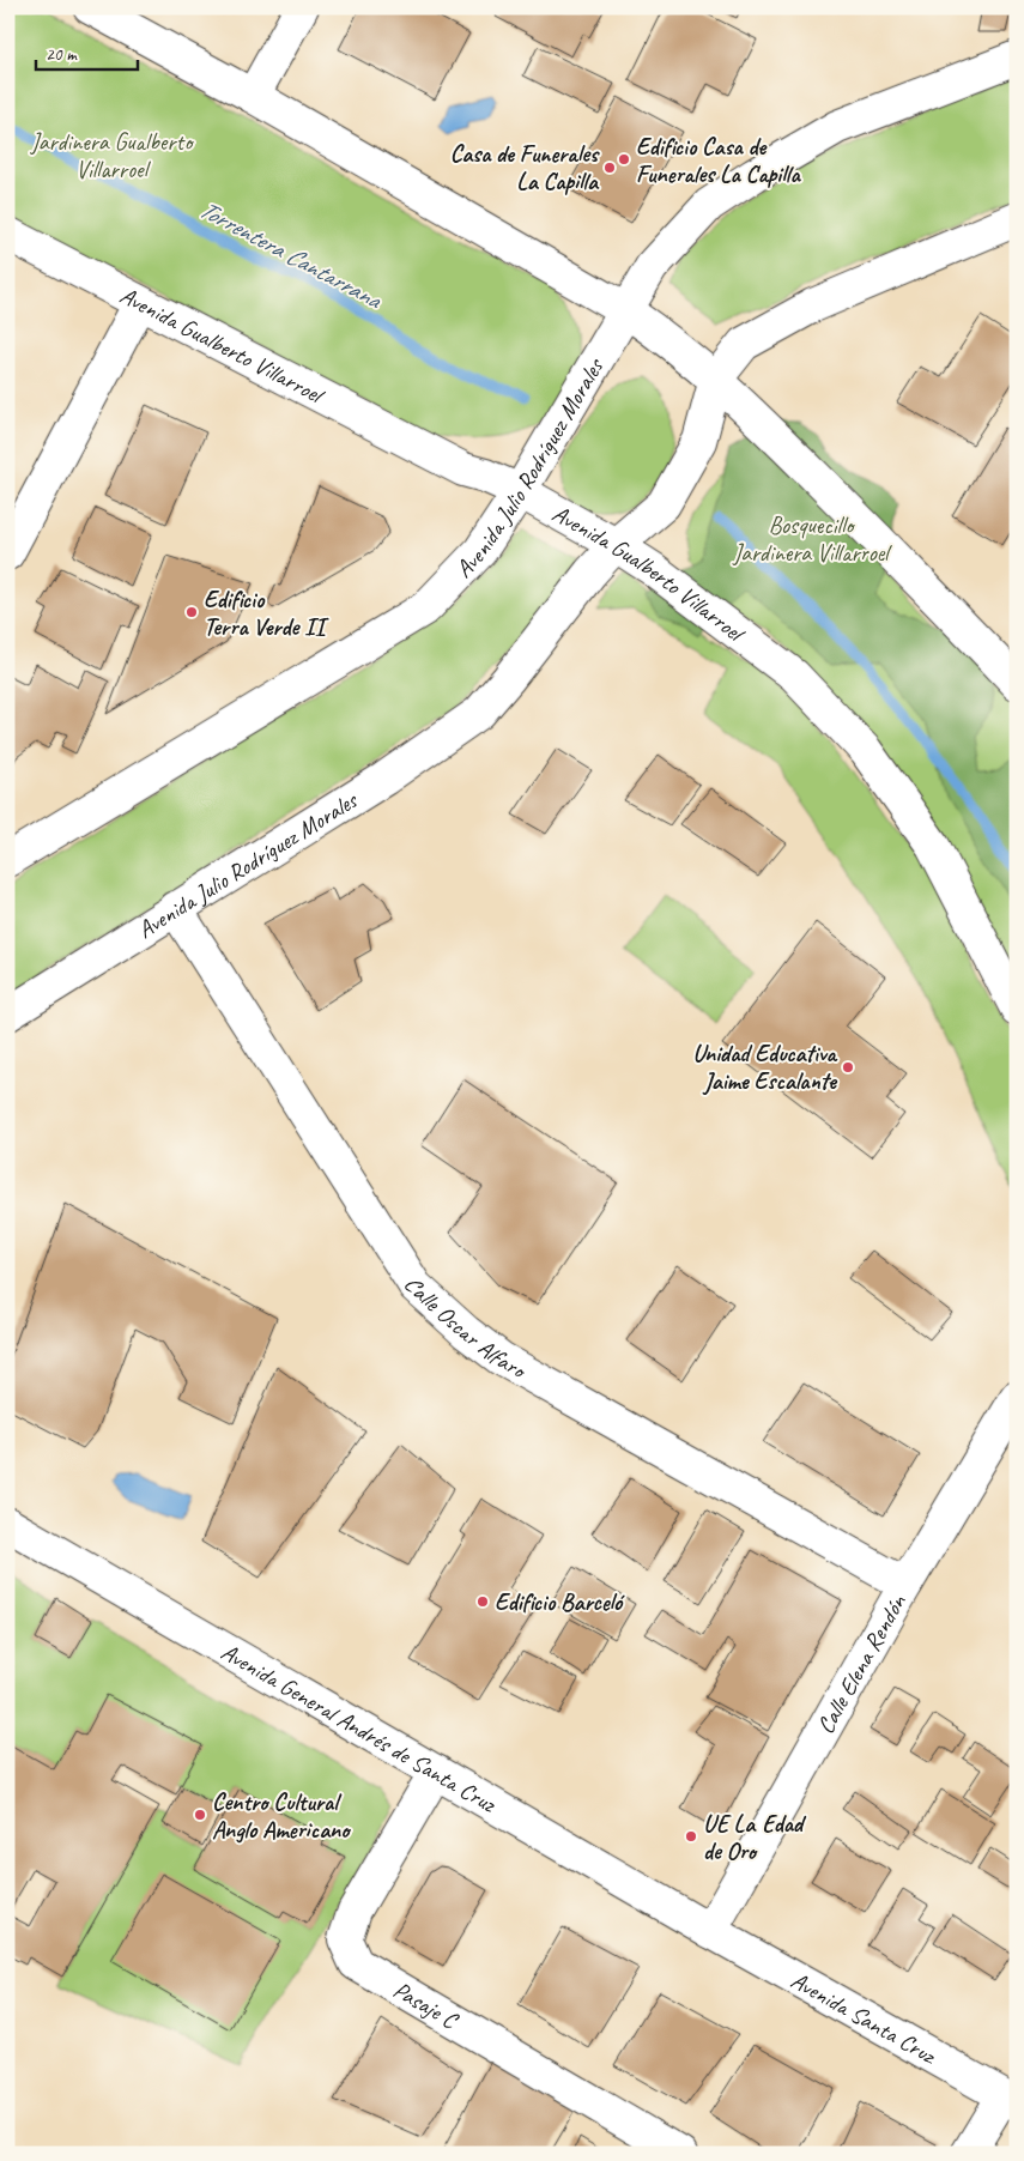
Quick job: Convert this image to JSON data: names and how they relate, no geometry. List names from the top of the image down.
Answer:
{
  "streets": {
    "street": [
      "Avenida Gualberto Villarroel",
      "Avenida Julio Rodríguez Morales",
      "Calle Oscar Alfaro",
      "Calle Elena Rendón",
      "Avenida General Andrés de Santa Cruz",
      "Pasaje C",
      "Avenida Santa Cruz"
    ]
  },
  "crossings": [
    ["Avenida Gualberto Villarroel", "Avenida Julio Rodríguez Morales"],
    ["Avenida Julio Rodríguez Morales", "Calle Oscar Alfaro"],
    ["Calle Oscar Alfaro", "Calle Elena Rendón"],
    ["Calle Elena Rendón", "Avenida General Andrés de Santa Cruz"],
    ["Calle Elena Rendón", "Avenida Santa Cruz"],
    ["Avenida General Andrés de Santa Cruz", "Pasaje C"],
    ["Avenida General Andrés de Santa Cruz", "Avenida Santa Cruz"]
  ],
  "water": ["Torrentera Cantarrana"],
  "parks": ["Jardinera Gualberto Villarroel", "Bosquecillo Jardinera Villarroel"],
  "places": [
    "Edificio Casa de Funerales La Capilla",
    "Casa de Funerales La Capilla",
    "Edificio Terra Verde II",
    "Unidad Educativa Jaime Escalante",
    "Edificio Barceló",
    "Centro Cultural Anglo Americano",
    "UE La Edad de Oro"
  ],
  "scale_bar": "20 m"
}
